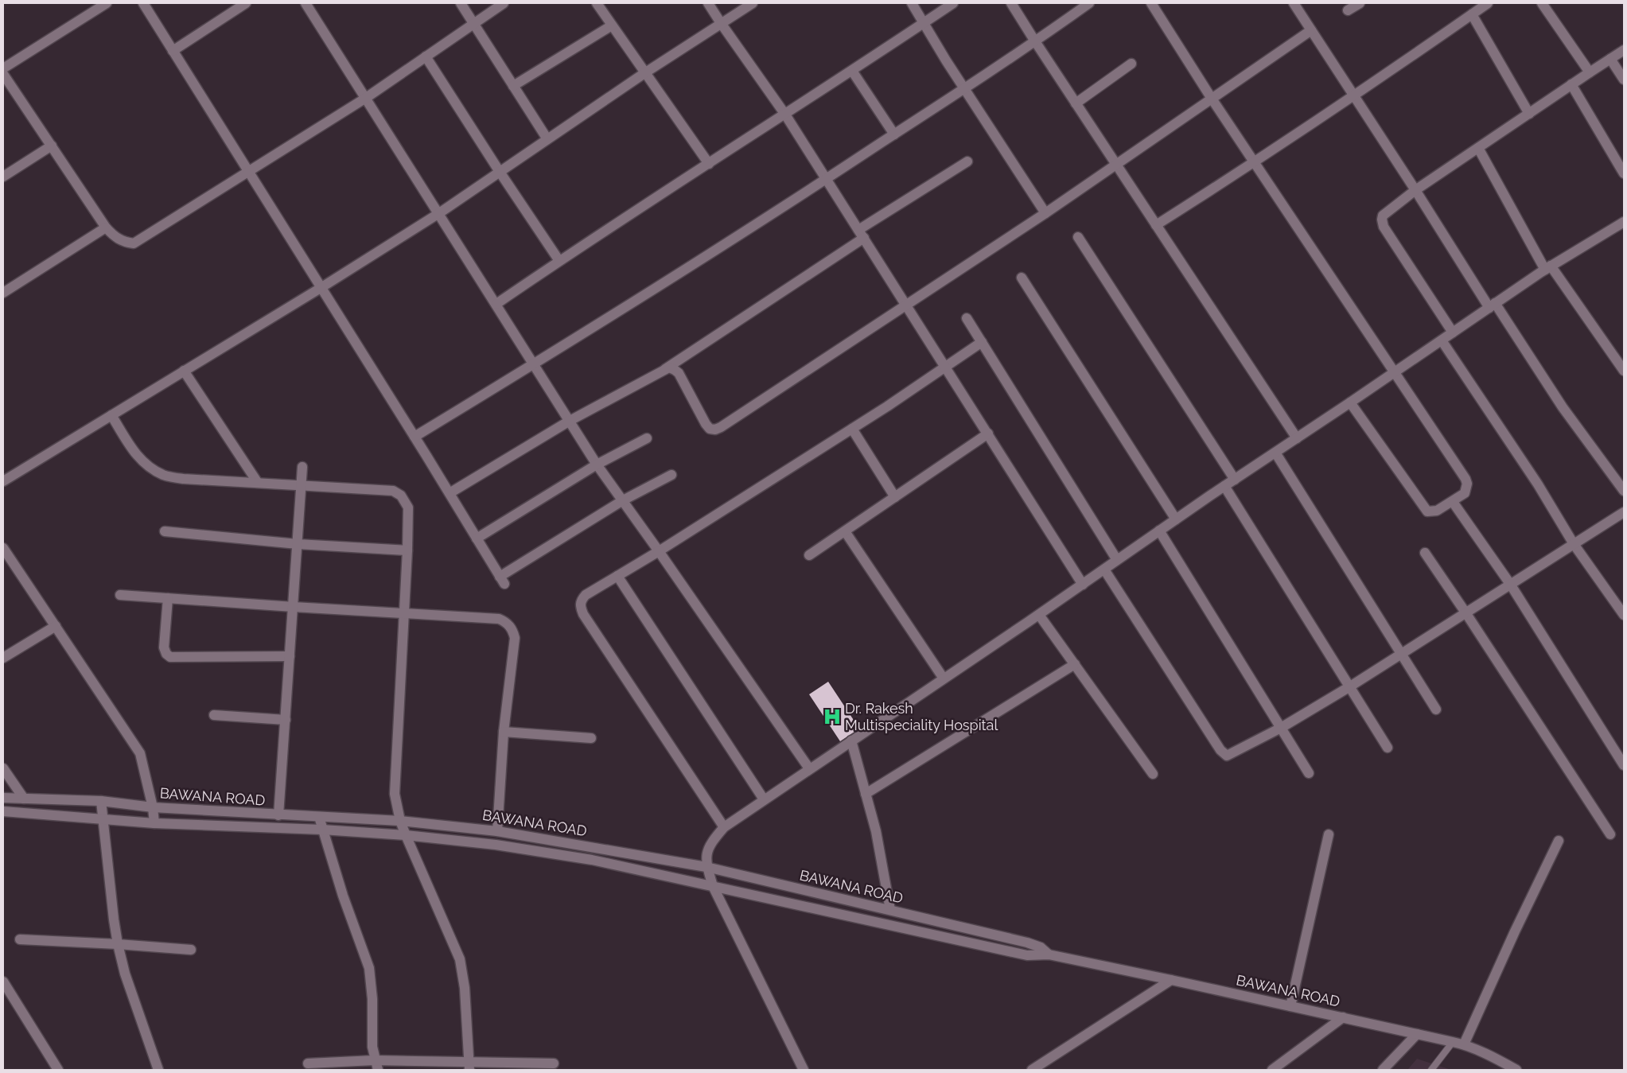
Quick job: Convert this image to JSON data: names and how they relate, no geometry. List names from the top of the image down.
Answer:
{
  "streets": {
    "street": ["BAWANA ROAD"]
  },
  "places": {
    "hospital": ["Dr. Rakesh Multispeciality Hospital"]
  }
}
